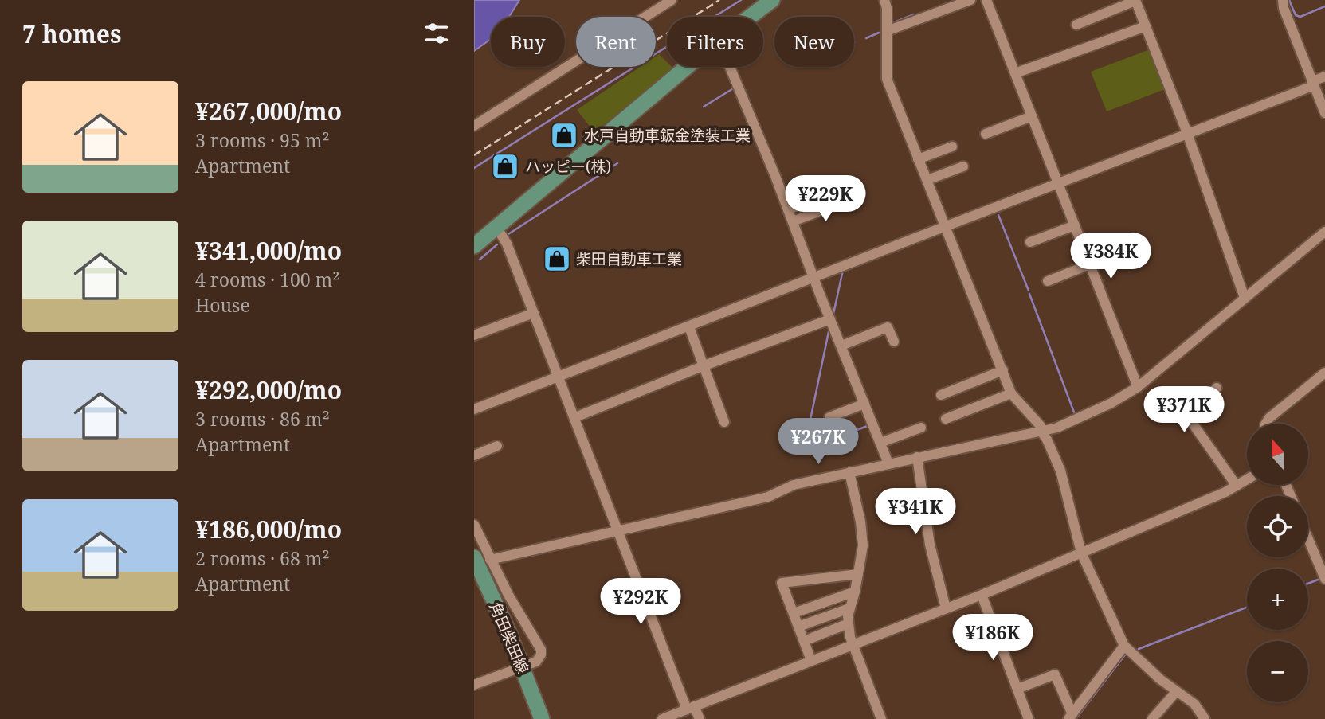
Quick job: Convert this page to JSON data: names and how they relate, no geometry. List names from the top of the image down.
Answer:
{
  "streets": {
    "main road": ["角田柴田線"]
  },
  "places": {
    "shop": ["水戸自動車鈑金塗装工業", "ハッピー(株)", "柴田自動車工業"]
  },
  "north": "top",
  "page": {
    "heading": "7 homes",
    "chip": [
      "Buy",
      "Rent",
      "Filters",
      "New"
    ],
    "list": [
      {
        "name": "¥267,000/mo",
        "note": "3 rooms · 95 m² · Apartment"
      },
      {
        "name": "¥341,000/mo",
        "note": "4 rooms · 100 m² · House"
      },
      {
        "name": "¥292,000/mo",
        "note": "3 rooms · 86 m² · Apartment"
      },
      {
        "name": "¥186,000/mo",
        "note": "2 rooms · 68 m² · Apartment"
      }
    ],
    "price": [
      "¥229K",
      "¥384K",
      "¥371K",
      "¥267K",
      "¥341K",
      "¥292K",
      "¥186K"
    ],
    "map_buttons": ["+", "−"]
  }
}
